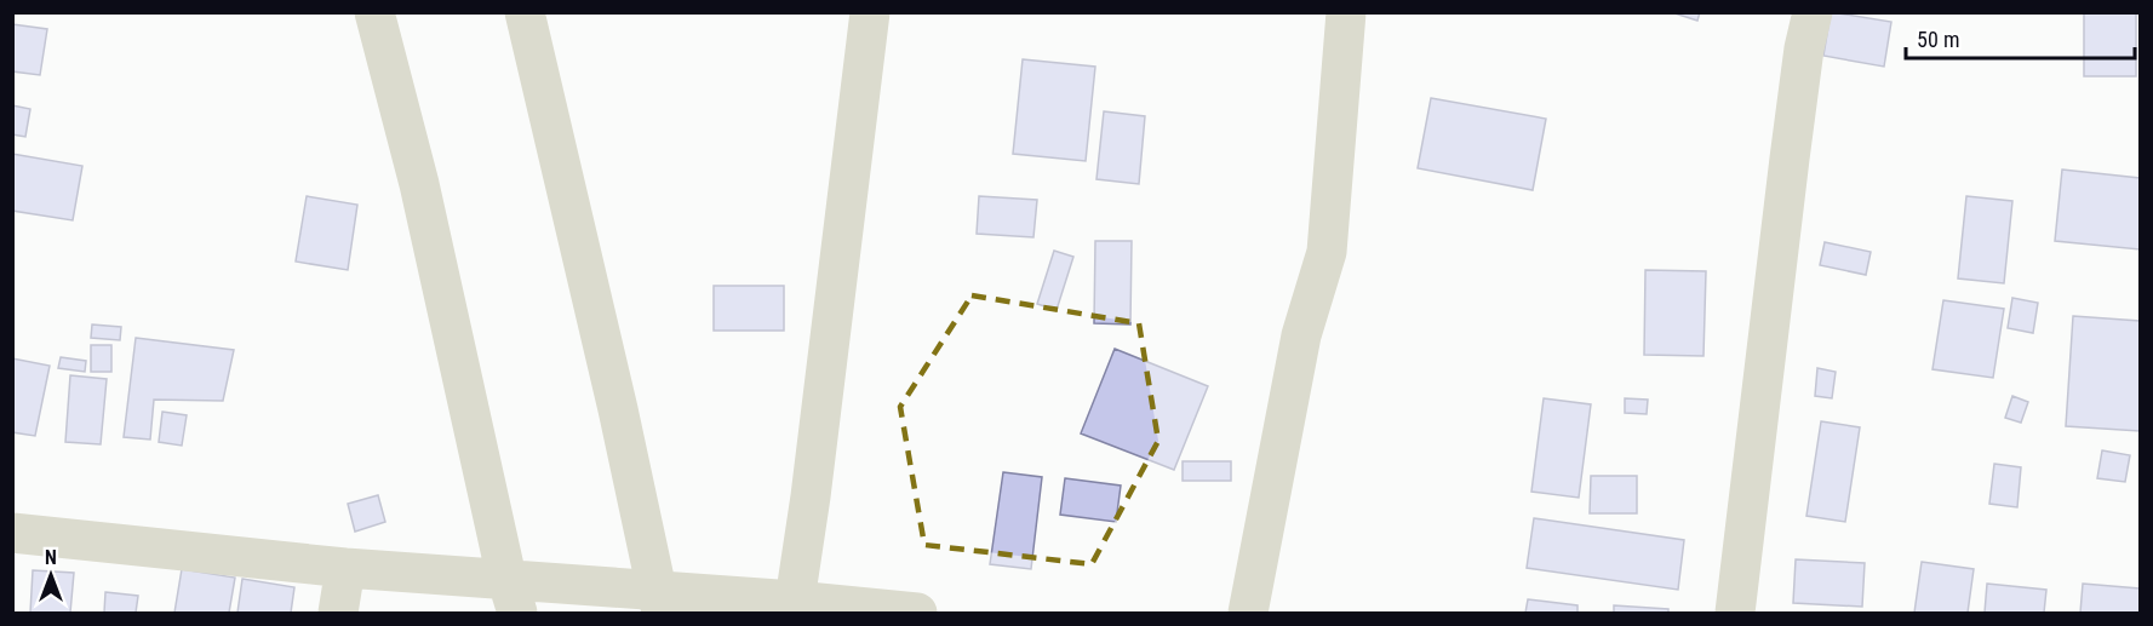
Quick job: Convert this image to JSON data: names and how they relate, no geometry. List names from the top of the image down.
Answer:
{
  "scale_bar": "50 m",
  "north": "top"
}
